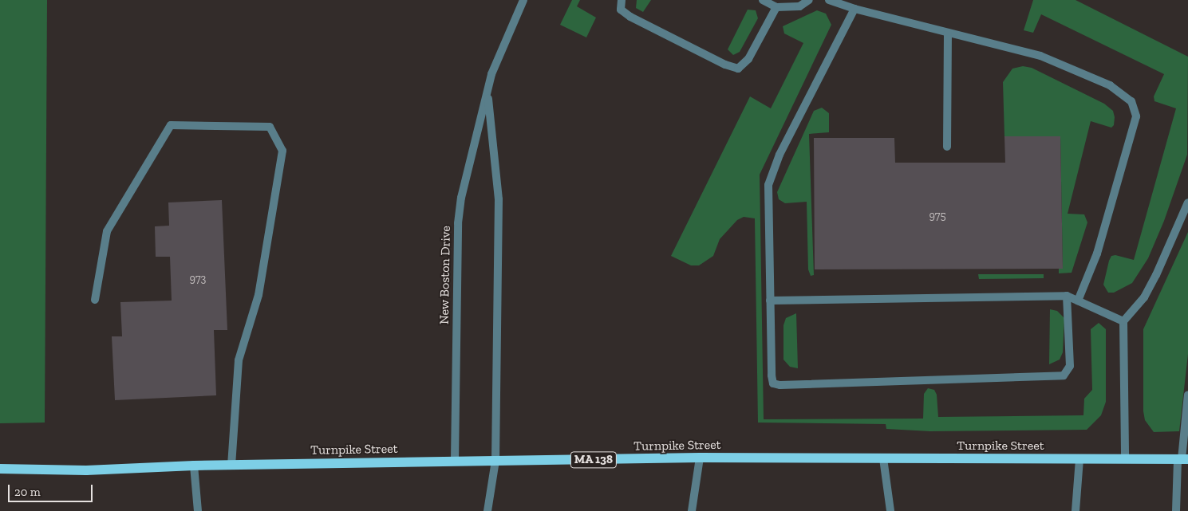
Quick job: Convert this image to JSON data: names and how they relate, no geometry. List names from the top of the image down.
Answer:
{
  "streets": {
    "main road": ["Turnpike Street", "MA 138"],
    "street": ["New Boston Drive"]
  },
  "crossings": [
    ["New Boston Drive", "Turnpike Street"]
  ],
  "house_numbers": ["975", "973"],
  "scale_bar": "20 m"
}
